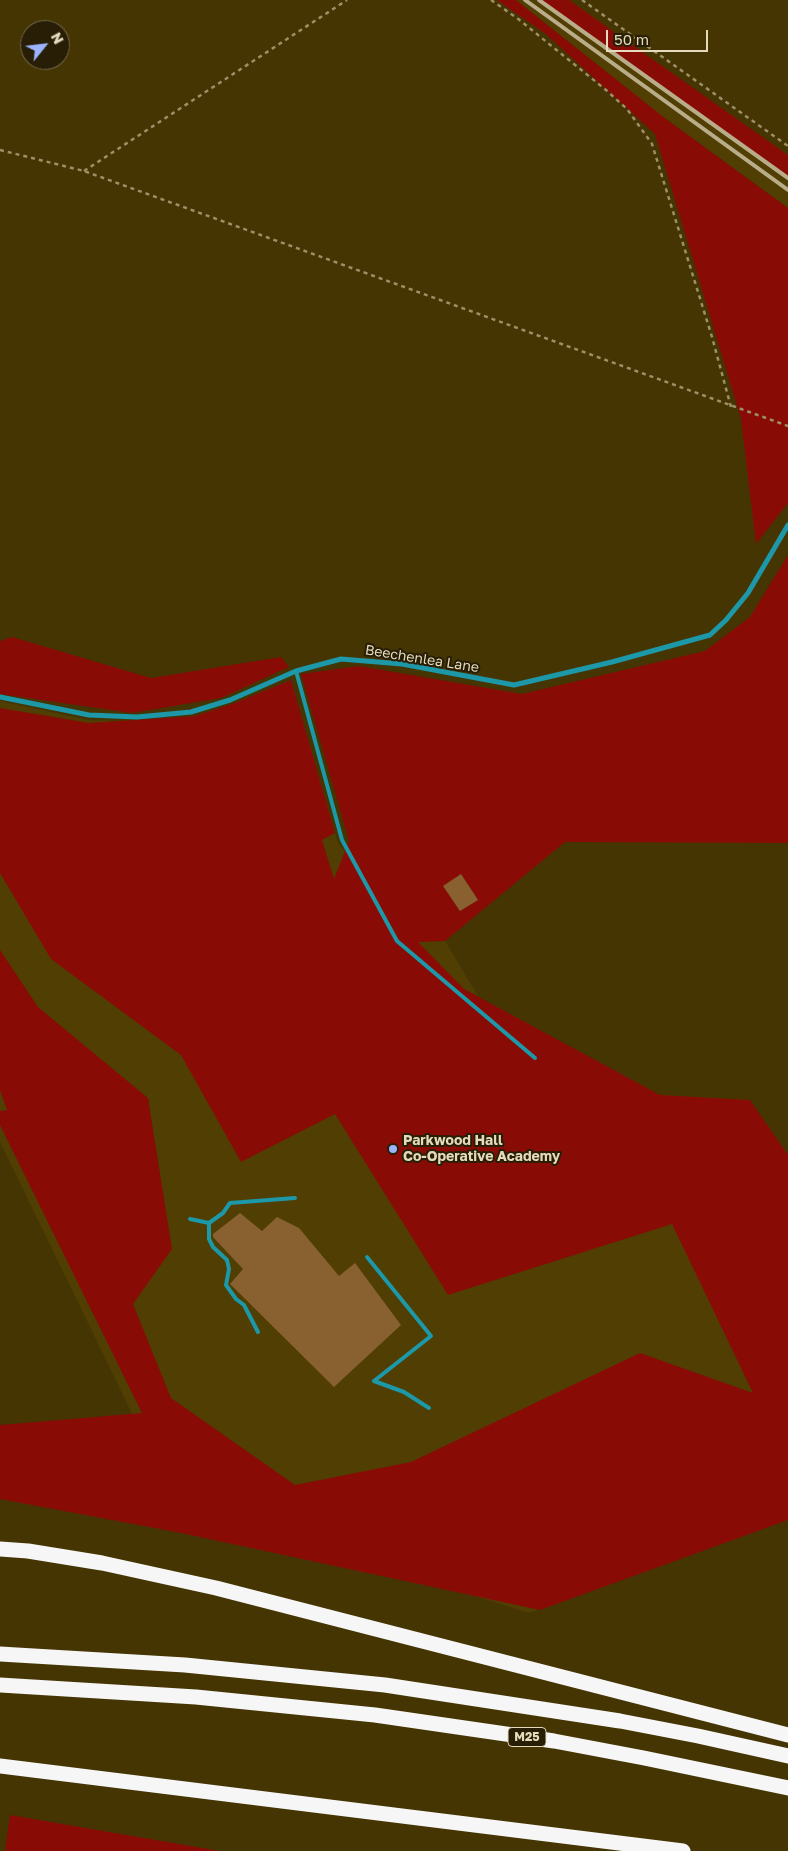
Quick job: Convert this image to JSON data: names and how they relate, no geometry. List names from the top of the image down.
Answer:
{
  "streets": {
    "highway": ["M25"],
    "street": ["Beechenlea Lane"]
  },
  "places": ["Parkwood Hall Co-Operative Academy"],
  "scale_bar": "50 m",
  "north": "top right"
}
